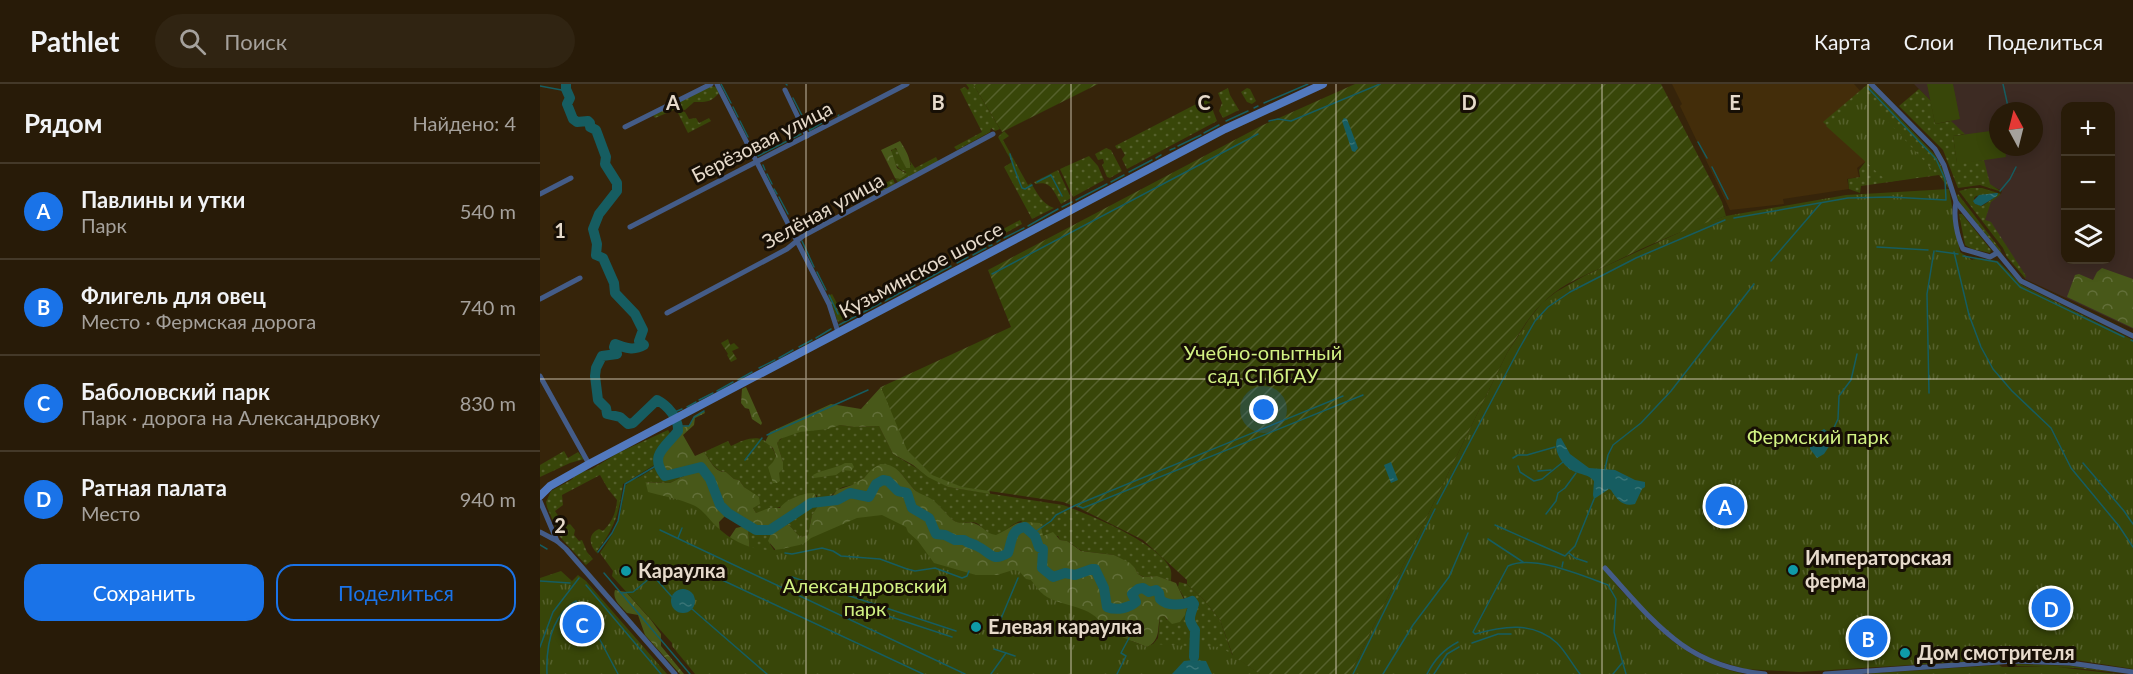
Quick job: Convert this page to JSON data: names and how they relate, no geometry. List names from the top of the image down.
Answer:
{
  "streets": {
    "main road": ["Кузьминское шоссе"],
    "street": ["Берёзовая улица", "Зелёная улица"]
  },
  "parks": ["Учебно-опытный сад СПбГАУ", "Фермский парк", "Александровский парк"],
  "places": [
    "Императорская ферма",
    "Караулка",
    "Елевая караулка",
    "Дом смотрителя"
  ],
  "north": "top",
  "page": {
    "header": "Pathlet",
    "search": "Поиск",
    "nav": ["Карта", "Слои", "Поделиться"],
    "heading": ["Рядом", "Найдено: 4"],
    "map_buttons": ["+", "−"],
    "list": [
      {
        "mark": "A",
        "name": "Павлины и утки",
        "note": "Парк",
        "value": "540 m"
      },
      {
        "mark": "B",
        "name": "Флигель для овец",
        "note": "Место · Фермская дорога",
        "value": "740 m"
      },
      {
        "mark": "C",
        "name": "Баболовский парк",
        "note": "Парк · дорога на Александровку",
        "value": "830 m"
      },
      {
        "mark": "D",
        "name": "Ратная палата",
        "note": "Место",
        "value": "940 m"
      }
    ],
    "pins": [
      "A",
      "D",
      "C",
      "B"
    ],
    "buttons": ["Сохранить", "Поделиться"]
  },
  "grid": {
    "columns": [
      "A",
      "B",
      "C",
      "D",
      "E"
    ],
    "rows": ["1", "2"]
  }
}
